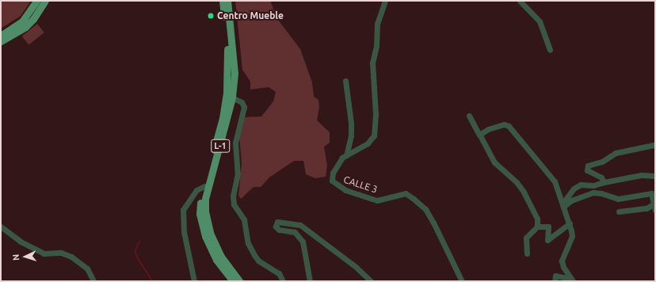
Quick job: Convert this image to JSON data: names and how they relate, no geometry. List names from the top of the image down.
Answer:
{
  "streets": {
    "main road": ["L-1"],
    "street": ["CALLE 3"]
  },
  "places": ["Centro Mueble"],
  "north": "left"
}
